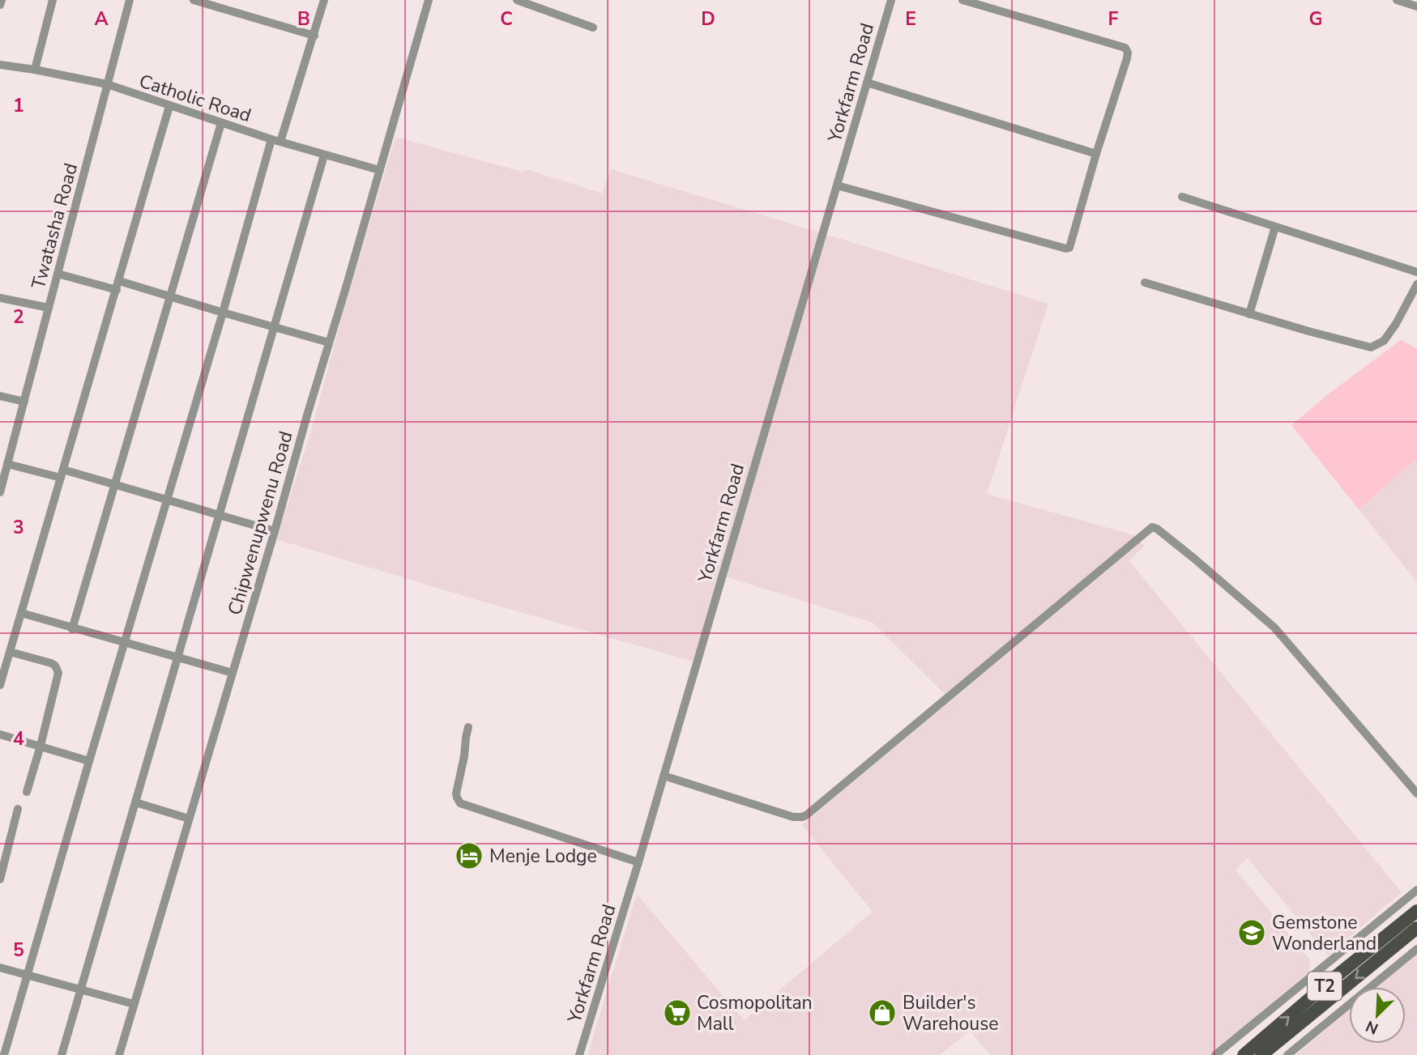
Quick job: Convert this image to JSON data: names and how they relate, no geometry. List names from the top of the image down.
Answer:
{
  "streets": {
    "main road": ["T2"],
    "street": [
      "Yorkfarm Road",
      "Catholic Road",
      "Twatasha Road",
      "Chipwenupwenu Road"
    ]
  },
  "crossings": [
    ["Catholic Road", "Twatasha Road"],
    ["Catholic Road", "Chipwenupwenu Road"]
  ],
  "places": {
    "hotel": ["Menje Lodge"],
    "school or university": ["Gemstone Wonderland"],
    "supermarket": ["Cosmopolitan Mall"],
    "shop": ["Builder's Warehouse"]
  },
  "north": "bottom left",
  "grid": {
    "columns": [
      "A",
      "B",
      "C",
      "D",
      "E",
      "F",
      "G"
    ],
    "rows": [
      "1",
      "2",
      "3",
      "4",
      "5"
    ]
  }
}
